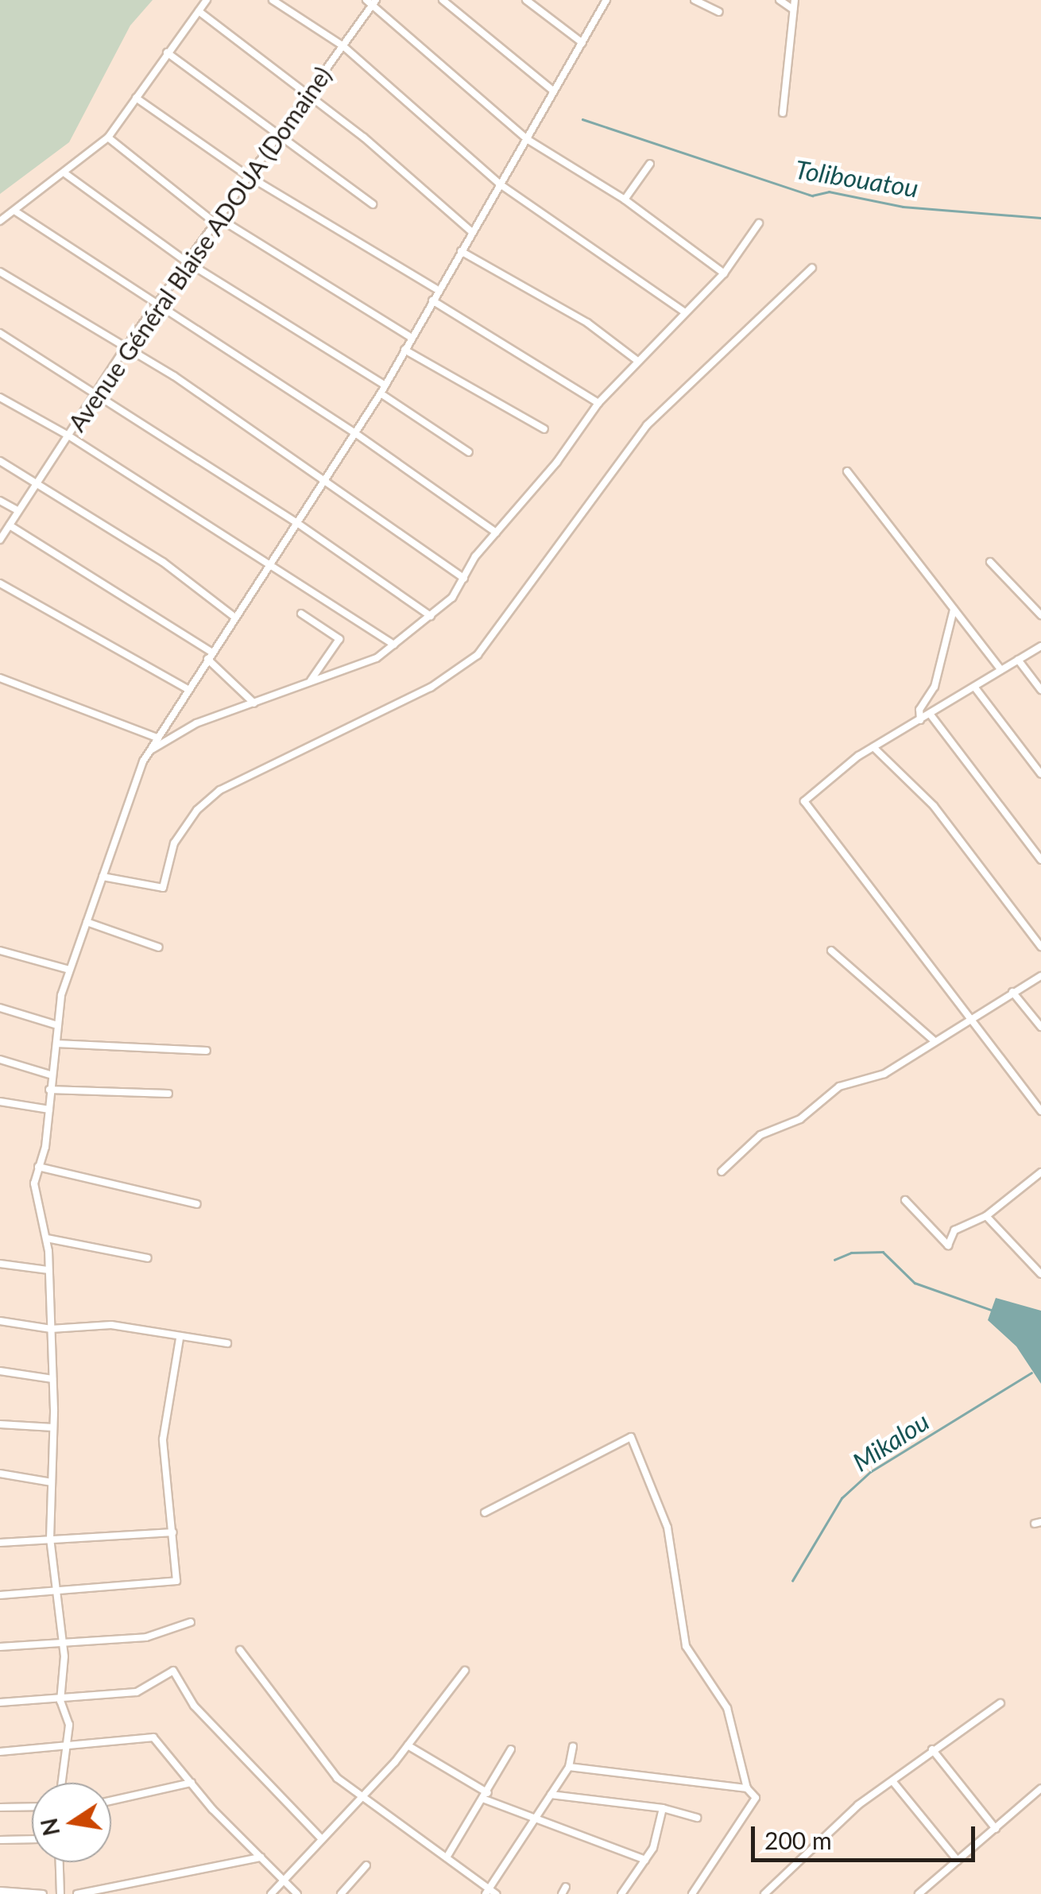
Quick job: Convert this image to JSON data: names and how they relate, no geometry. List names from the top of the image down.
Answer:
{
  "streets": {
    "street": ["Avenue Général Blaise ADOUA (Domaine)"]
  },
  "water": ["Tolibouatou", "Mikalou"],
  "scale_bar": "200 m",
  "north": "left"
}
